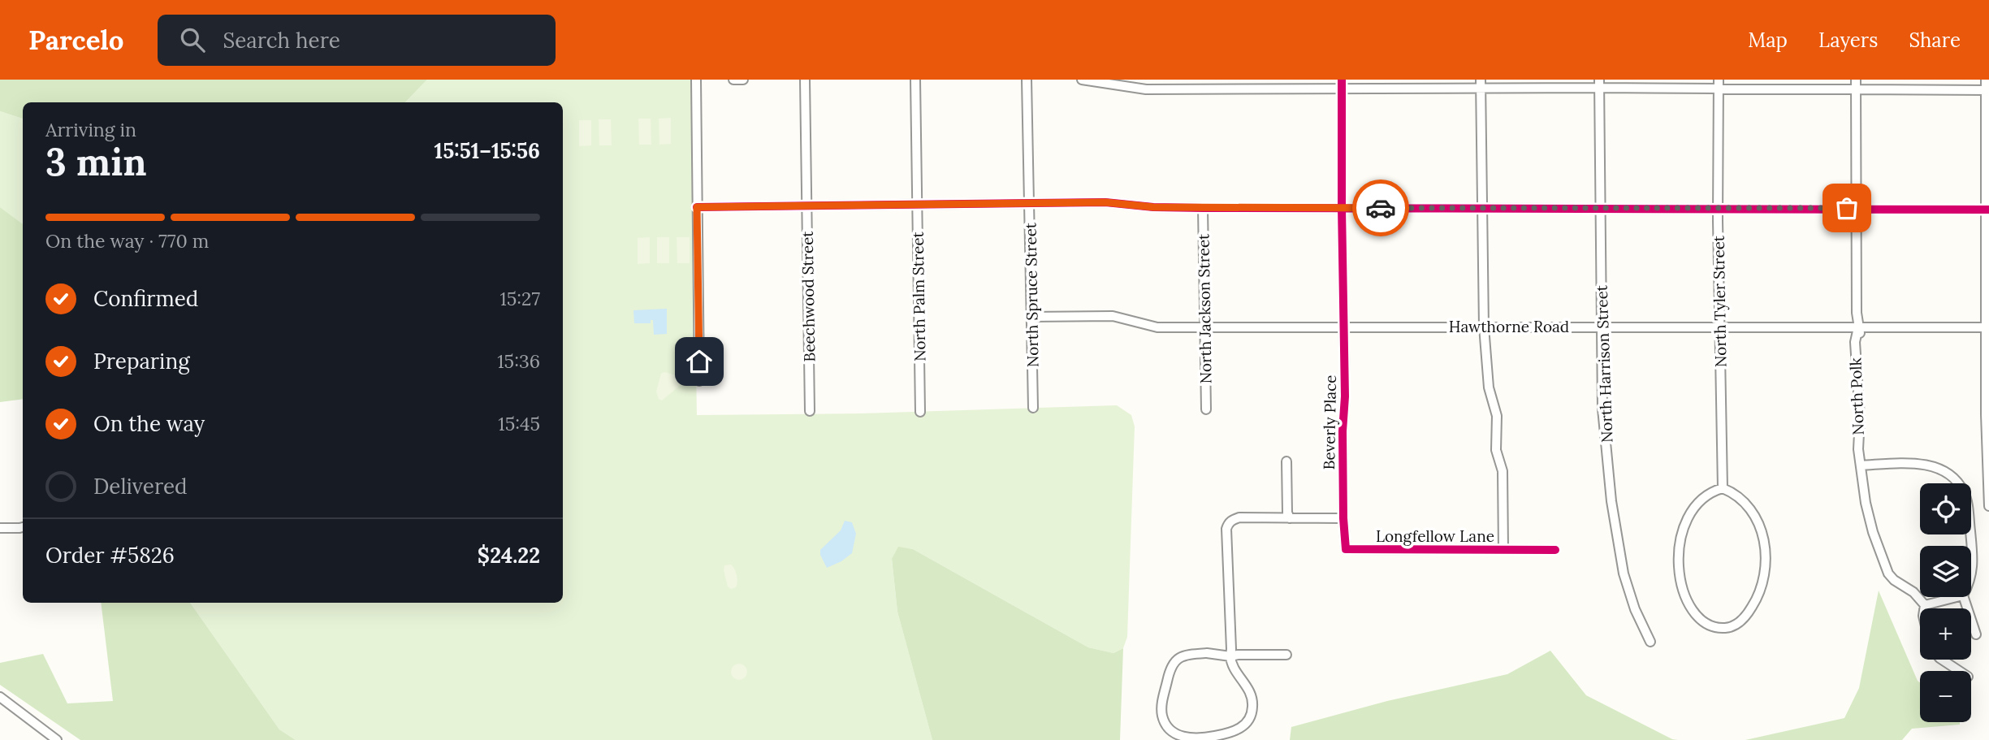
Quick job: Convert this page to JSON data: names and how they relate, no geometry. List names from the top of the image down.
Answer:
{
  "streets": {
    "street": [
      "North Spruce Street",
      "Beechwood Street",
      "North Palm Street",
      "North Tyler Street",
      "North Jackson Street",
      "Hawthorne Road",
      "North Harrison Street",
      "North Polk",
      "Beverly Place",
      "Longfellow Lane"
    ]
  },
  "crossings": [
    ["North Spruce Street", "Hawthorne Road"],
    ["North Tyler Street", "Hawthorne Road"],
    ["North Jackson Street", "Hawthorne Road"],
    ["Hawthorne Road", "North Harrison Street"],
    ["Hawthorne Road", "North Polk"],
    ["Hawthorne Road", "Beverly Place"],
    ["Beverly Place", "Longfellow Lane"]
  ],
  "page": {
    "header": "Parcelo",
    "search": "Search here",
    "nav": ["Map", "Layers", "Share"],
    "heading": ["3 min", "Arriving in", "15:51–15:56"],
    "panel": ["Order #5826", "$24.22"],
    "bar": "On the way · 770 m",
    "list": [
      ["Confirmed", "15:27"],
      ["Preparing", "15:36"],
      ["On the way", "15:45"],
      "Delivered"
    ],
    "map_buttons": ["+", "−"]
  }
}
